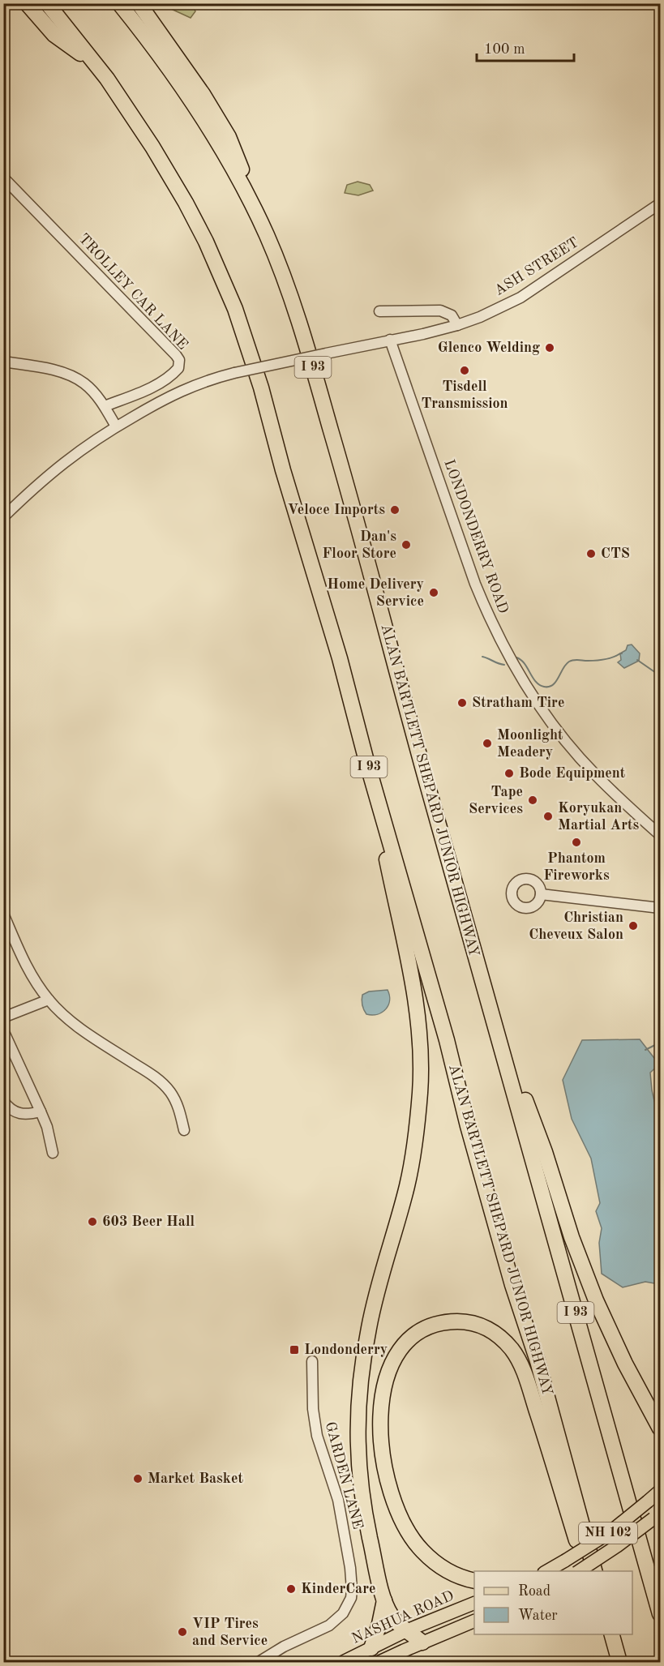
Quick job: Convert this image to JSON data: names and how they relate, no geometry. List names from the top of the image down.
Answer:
{
  "streets": {
    "highway": ["I 93", "ALAN BARTLETT SHEPARD JUNIOR HIGHWAY"],
    "main road": ["NH 102", "NASHUA ROAD"],
    "street": [
      "ASH STREET",
      "TROLLEY CAR LANE",
      "LONDONDERRY ROAD",
      "GARDEN LANE"
    ]
  },
  "crossings": [
    ["ASH STREET", "LONDONDERRY ROAD"]
  ],
  "places": {
    "other": [
      "Glenco Welding",
      "Tisdell Transmission",
      "Veloce Imports",
      "Dan's Floor Store",
      "CTS",
      "Home Delivery Service",
      "Stratham Tire",
      "Moonlight Meadery",
      "Bode Equipment",
      "Tape Services",
      "Koryukan Martial Arts",
      "Phantom Fireworks",
      "Christian Cheveux Salon",
      "603 Beer Hall",
      "Market Basket",
      "KinderCare",
      "VIP Tires and Service"
    ],
    "transit": ["Londonderry"]
  },
  "legend": ["Road", "Water"],
  "scale_bar": "100 m"
}
